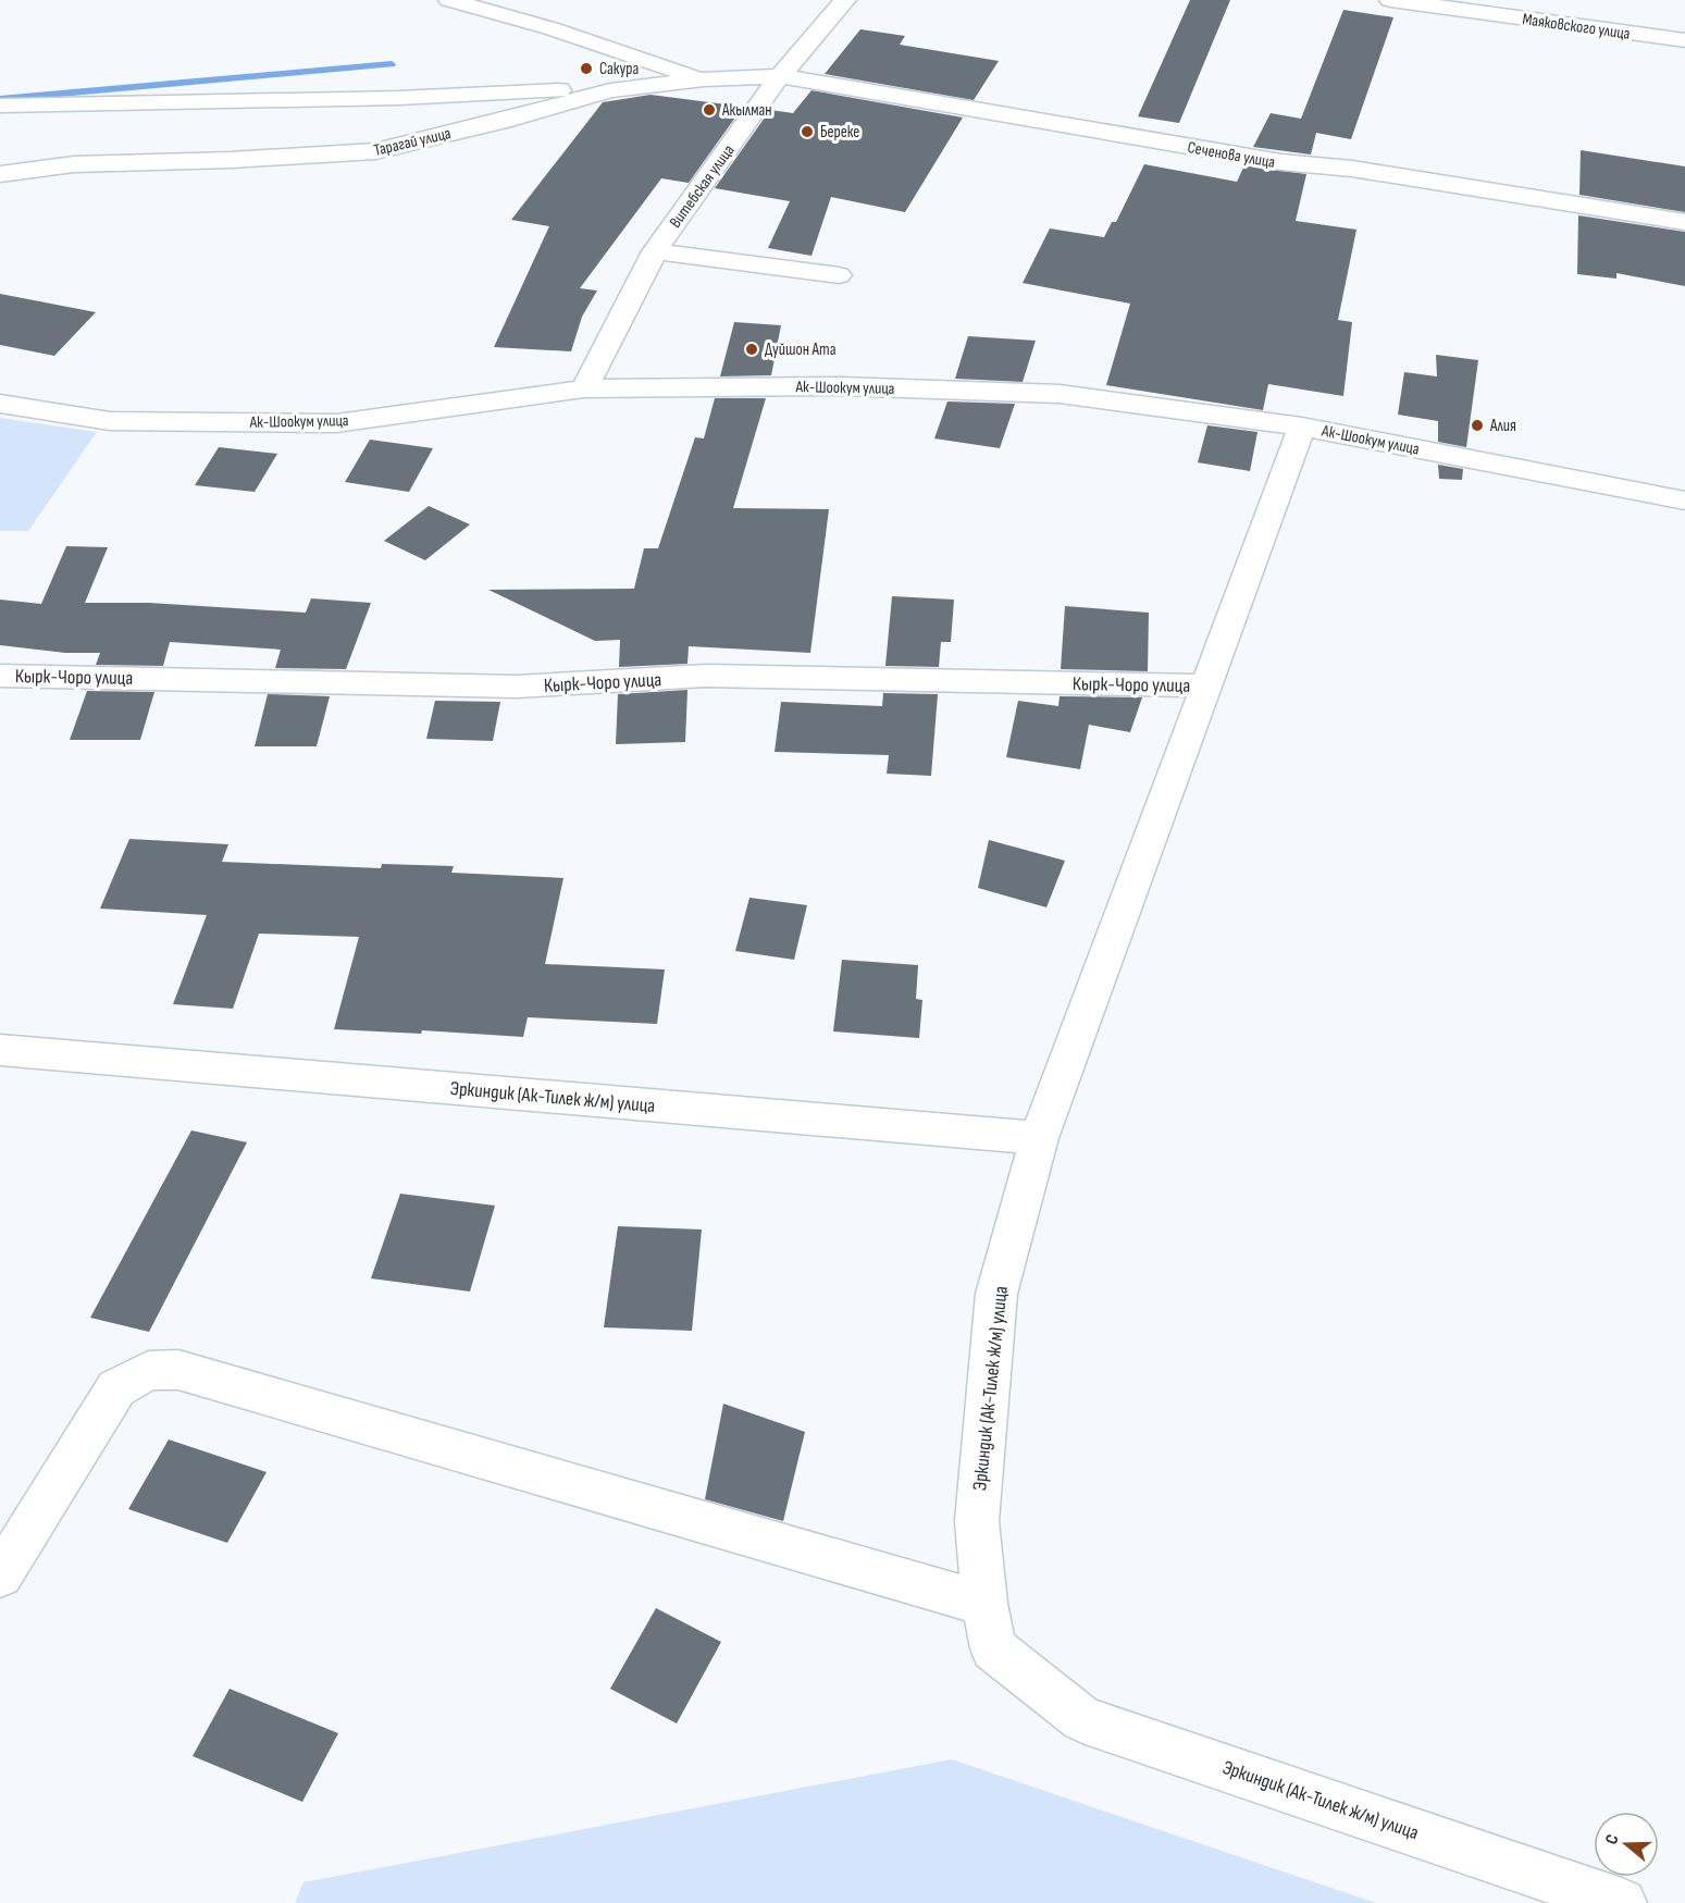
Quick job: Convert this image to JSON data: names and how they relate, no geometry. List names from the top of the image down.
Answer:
{
  "streets": {
    "street": [
      "Маяковского улица",
      "Тарагай улица",
      "Сеченова улица",
      "Витебская улица",
      "Ак-Шоокум улица",
      "Кырк-Чоро улица",
      "Эркиндик (Ак-Тилек ж/м) улица"
    ]
  },
  "crossings": [
    ["Тарагай улица", "Сеченова улица"],
    ["Тарагай улица", "Витебская улица"],
    ["Сеченова улица", "Витебская улица"],
    ["Витебская улица", "Ак-Шоокум улица"]
  ],
  "places": [
    "Сакура",
    "Акылман",
    "Береке",
    "Дуйшон Ата",
    "Алия"
  ],
  "north": "left"
}
